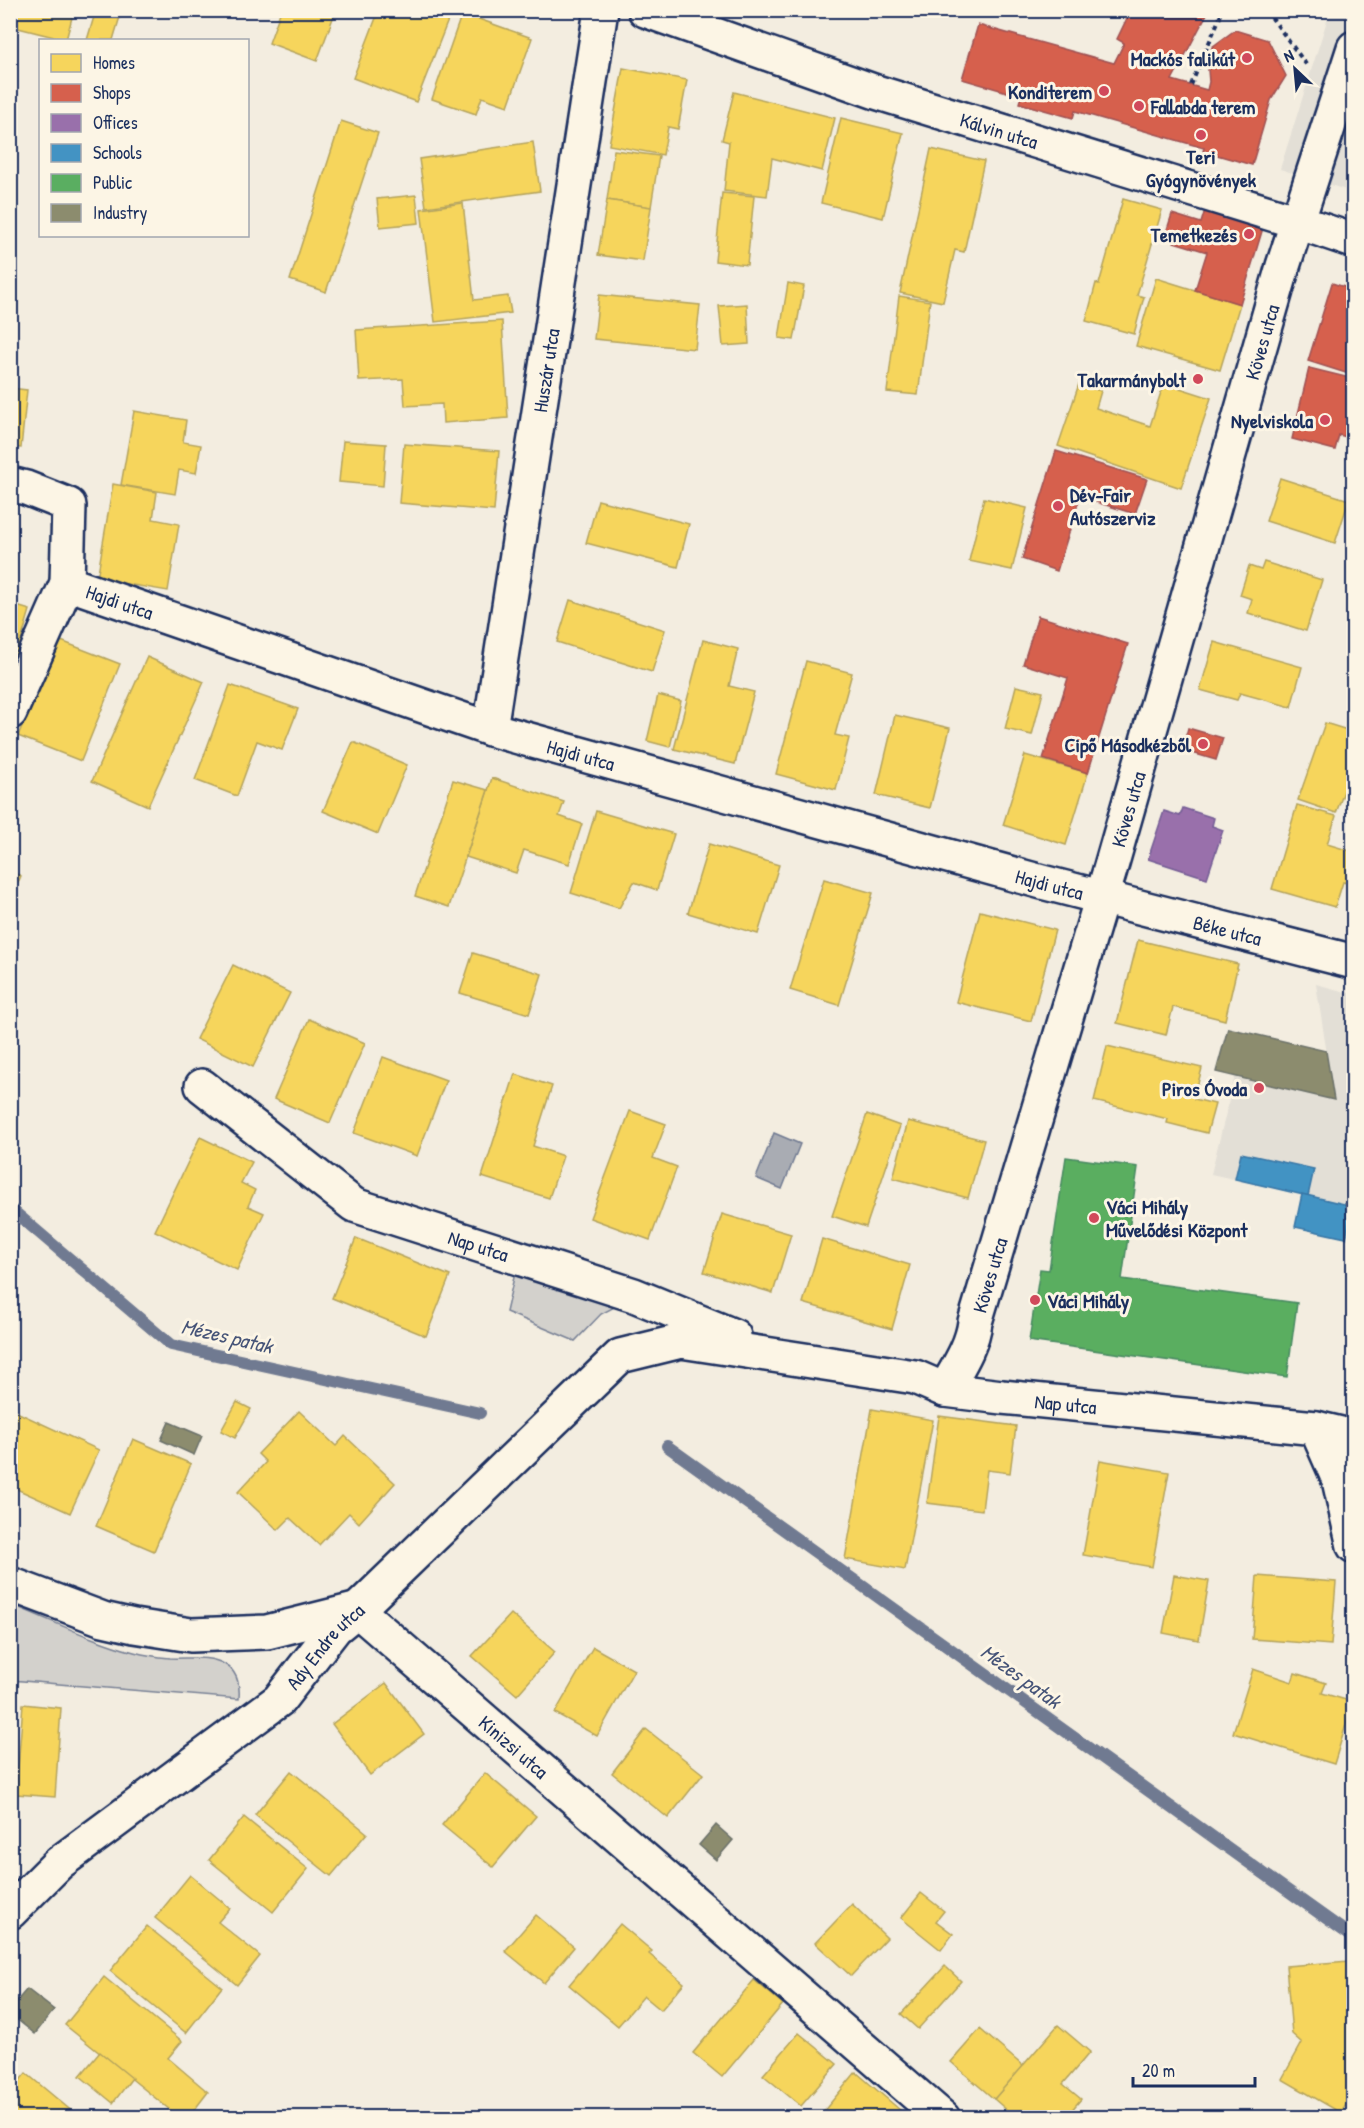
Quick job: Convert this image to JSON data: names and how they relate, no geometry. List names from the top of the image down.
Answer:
{
  "streets": {
    "street": [
      "Kálvin utca",
      "Köves utca",
      "Huszár utca",
      "Hajdi utca",
      "Béke utca",
      "Nap utca",
      "Ady Endre utca",
      "Kinizsi utca"
    ]
  },
  "crossings": [
    ["Kálvin utca", "Köves utca"],
    ["Köves utca", "Hajdi utca"],
    ["Köves utca", "Béke utca"],
    ["Köves utca", "Nap utca"],
    ["Huszár utca", "Hajdi utca"],
    ["Hajdi utca", "Béke utca"],
    ["Nap utca", "Ady Endre utca"],
    ["Ady Endre utca", "Kinizsi utca"]
  ],
  "water": ["Mézes patak"],
  "places": [
    "Mackós falikút",
    "Konditerem",
    "Fallabda terem",
    "Teri Gyógynövények",
    "Temetkezés",
    "Takarmánybolt",
    "Nyelviskola",
    "Dév-Fair Autószerviz",
    "Cipő Másodkézből",
    "Piros Óvoda",
    "Váci Mihály Művelődési Központ",
    "Váci Mihály"
  ],
  "legend": [
    "Homes",
    "Shops",
    "Offices",
    "Schools",
    "Public",
    "Industry"
  ],
  "scale_bar": "20 m",
  "north": "top left"
}
